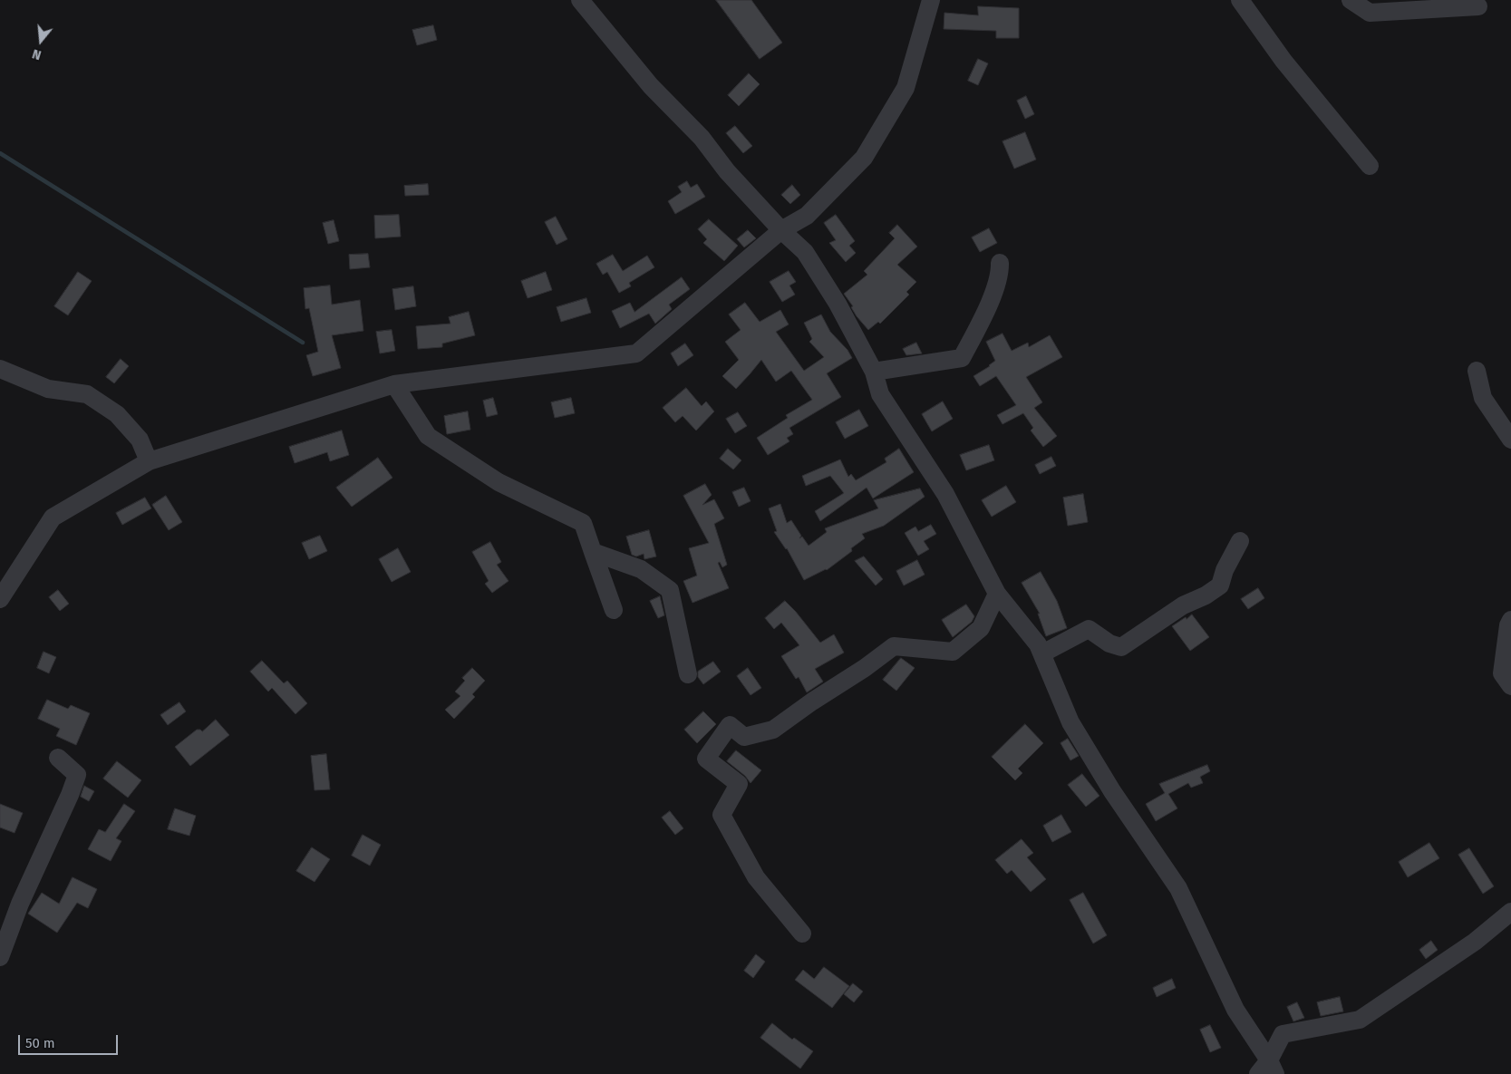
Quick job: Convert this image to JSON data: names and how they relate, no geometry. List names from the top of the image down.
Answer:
{
  "scale_bar": "50 m",
  "north": "bottom"
}
